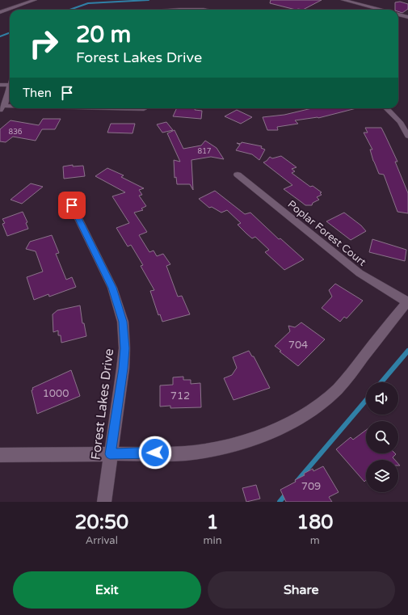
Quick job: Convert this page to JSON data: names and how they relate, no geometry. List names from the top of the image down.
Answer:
{
  "streets": {
    "street": ["Poplar Forest Court", "Forest Lakes Drive"]
  },
  "house_numbers": [
    "836",
    "817",
    "704",
    "1000",
    "712",
    "709"
  ],
  "page": {
    "turn": ["20 m", "Forest Lakes Drive"],
    "then": "Then",
    "eta": [
      "20:50",
      "Arrival",
      "1",
      "min",
      "180",
      "m"
    ],
    "buttons": ["Exit", "Share"]
  }
}
